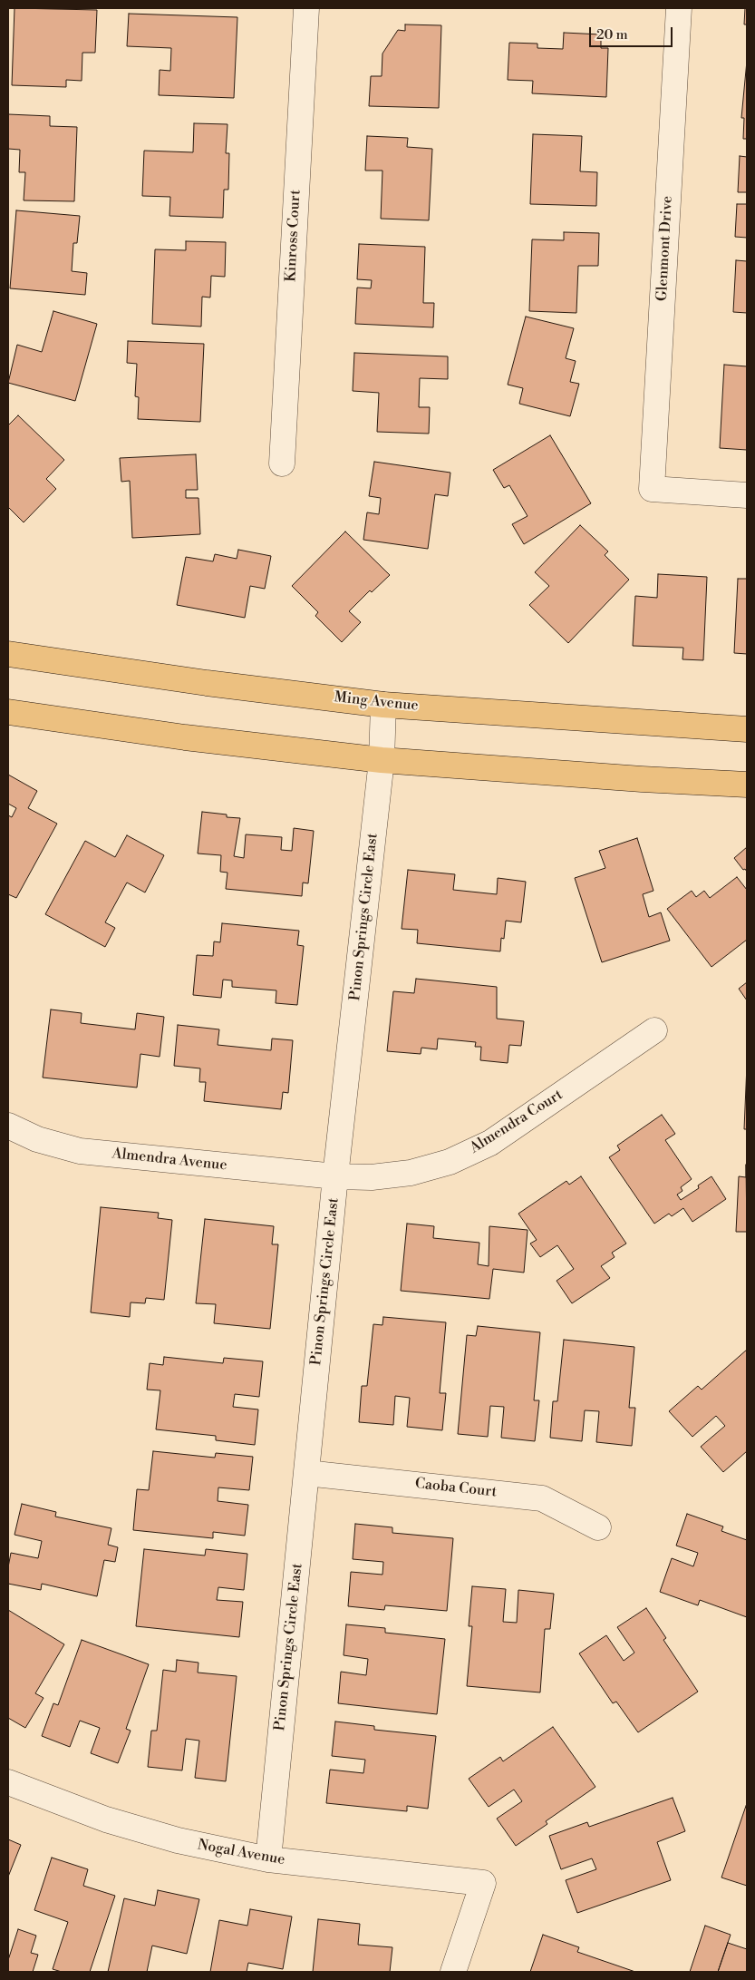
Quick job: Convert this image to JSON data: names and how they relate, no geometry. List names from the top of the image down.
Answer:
{
  "streets": {
    "main road": ["Ming Avenue"],
    "street": [
      "Kinross Court",
      "Glenmont Drive",
      "Pinon Springs Circle East",
      "Almendra Court",
      "Almendra Avenue",
      "Caoba Court",
      "Nogal Avenue"
    ]
  },
  "crossings": [
    ["Ming Avenue", "Pinon Springs Circle East"],
    ["Pinon Springs Circle East", "Almendra Court"],
    ["Pinon Springs Circle East", "Almendra Avenue"],
    ["Pinon Springs Circle East", "Caoba Court"],
    ["Pinon Springs Circle East", "Nogal Avenue"],
    ["Almendra Court", "Almendra Avenue"]
  ],
  "scale_bar": "20 m"
}
